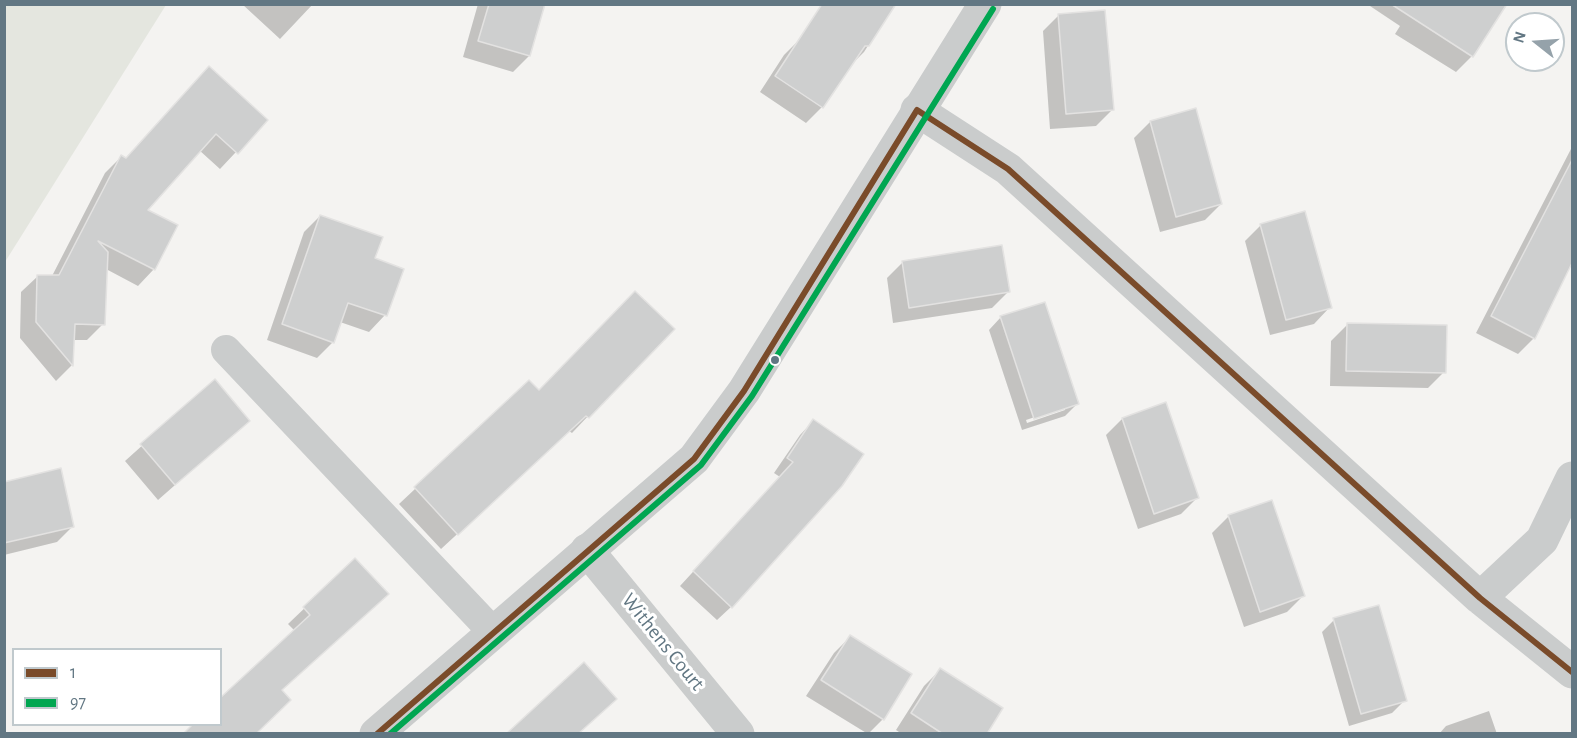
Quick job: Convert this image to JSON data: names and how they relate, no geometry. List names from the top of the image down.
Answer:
{
  "streets": {
    "street": ["Withens Court"]
  },
  "lines": ["transit line 97", "transit line 1"],
  "legend": ["1", "97"],
  "north": "left"
}
